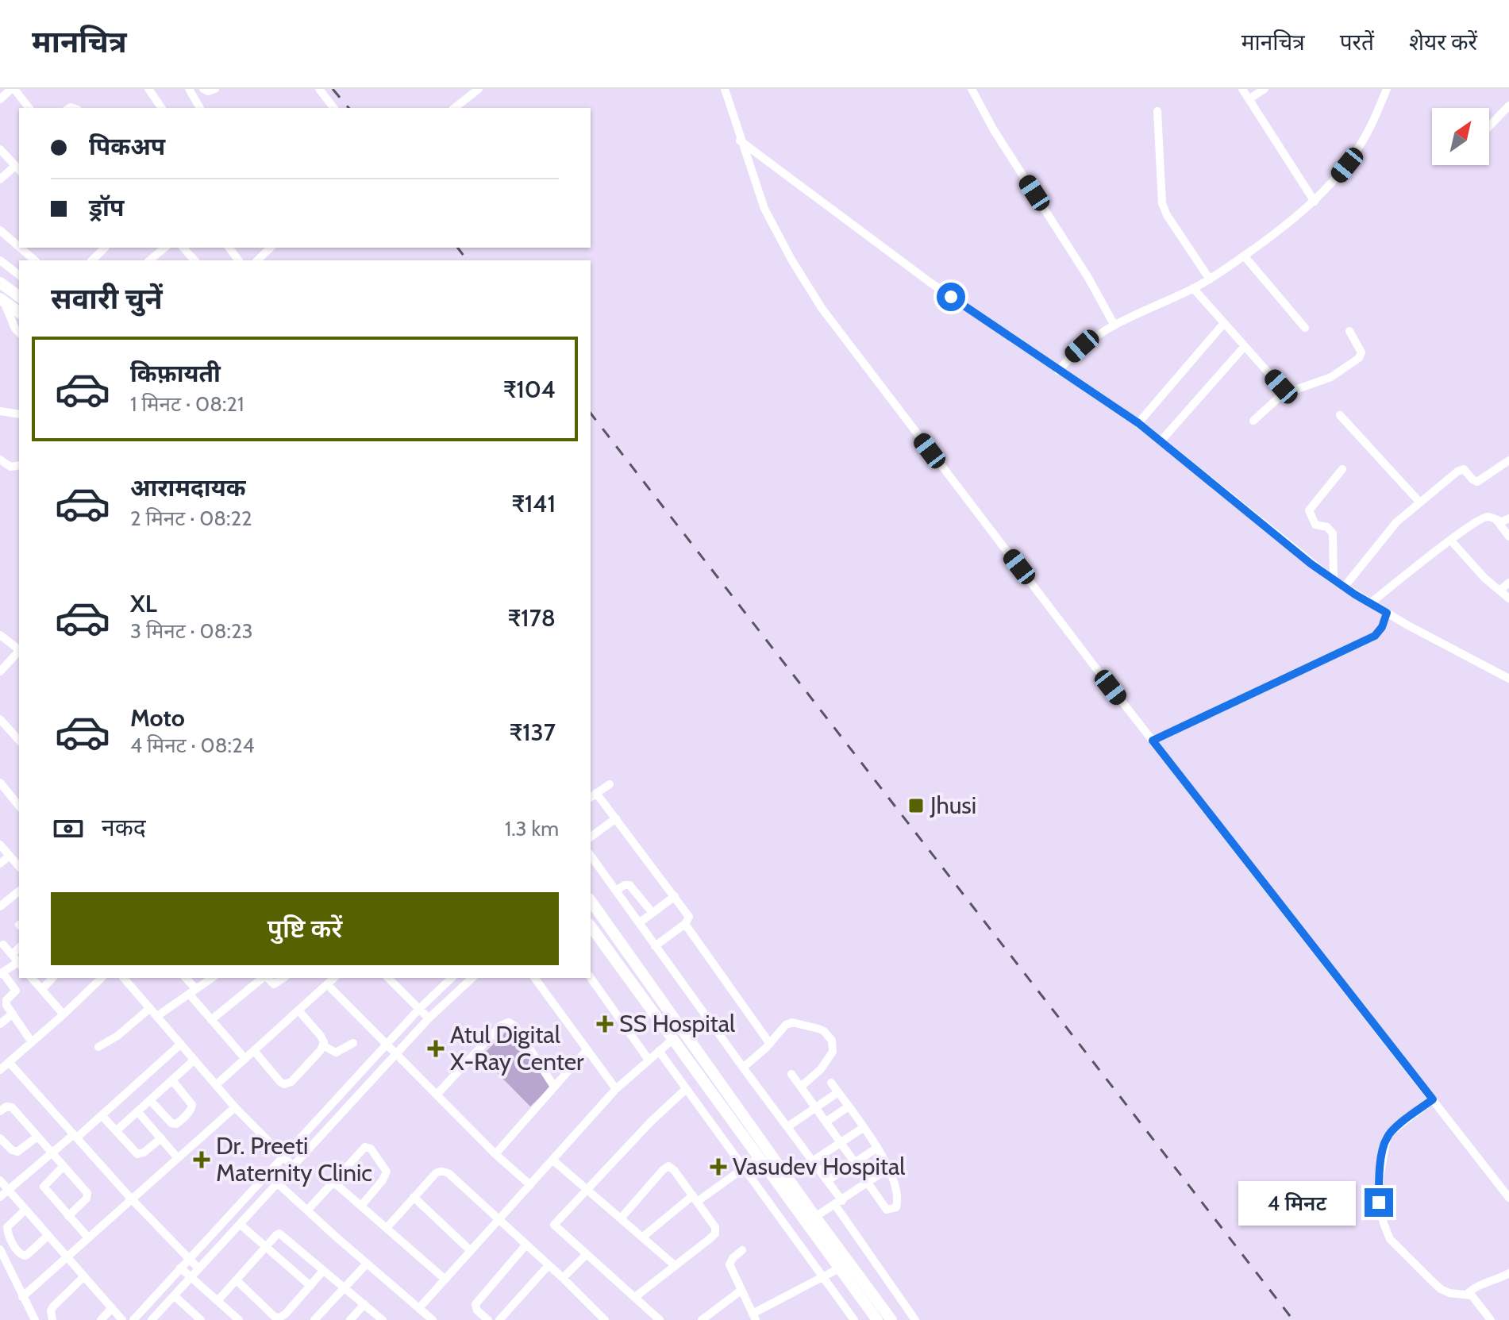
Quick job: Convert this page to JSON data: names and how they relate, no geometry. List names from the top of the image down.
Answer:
{
  "places": {
    "transit": ["Jhusi"],
    "health": [
      "SS Hospital",
      "Atul Digital X-Ray Center",
      "Dr. Preeti Maternity Clinic",
      "Vasudev Hospital"
    ]
  },
  "north": "top right",
  "page": {
    "header": "मानचित्र",
    "nav": ["मानचित्र", "परतें", "शेयर करें"],
    "banner": ["पिकअप", "ड्रॉप"],
    "heading": "सवारी चुनें",
    "list": [
      {
        "name": "किफ़ायती",
        "note": "1 मिनट · 08:21",
        "value": "₹104"
      },
      {
        "name": "आरामदायक",
        "note": "2 मिनट · 08:22",
        "value": "₹141"
      },
      {
        "name": "XL",
        "note": "3 मिनट · 08:23",
        "value": "₹178"
      },
      {
        "name": "Moto",
        "note": "4 मिनट · 08:24",
        "value": "₹137"
      }
    ],
    "pay": ["नकद", "1.3 km"],
    "buttons": "पुष्टि करें",
    "bubble": "4 मिनट"
  }
}
